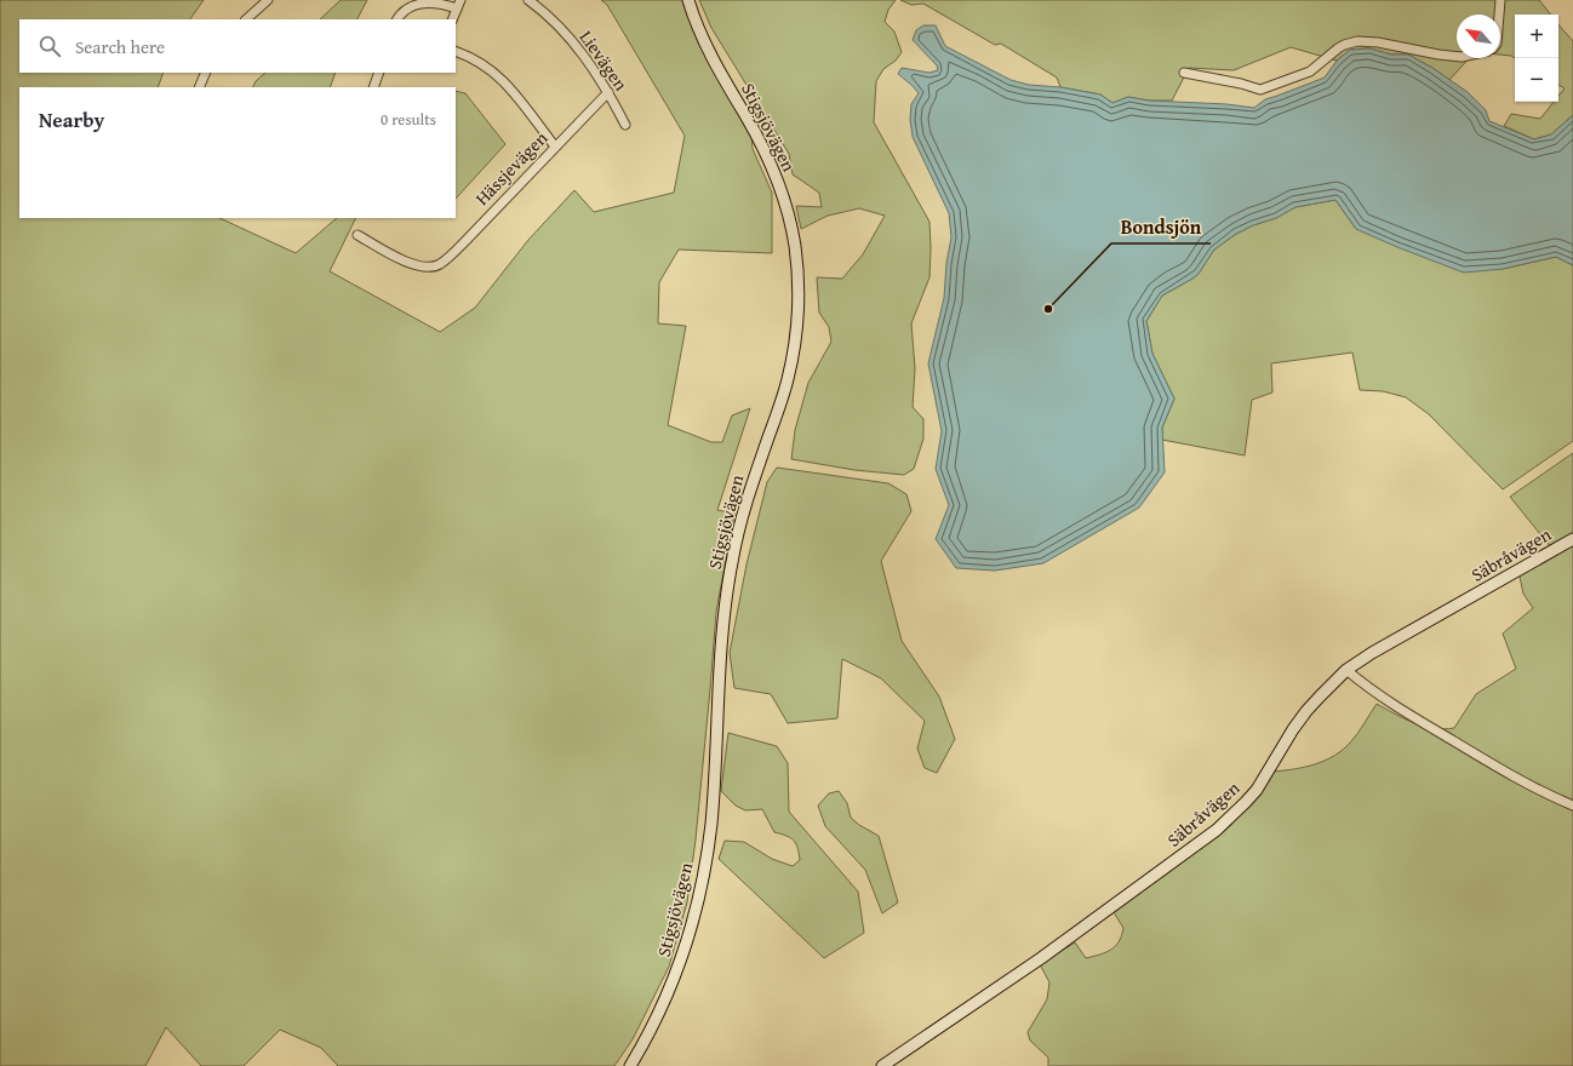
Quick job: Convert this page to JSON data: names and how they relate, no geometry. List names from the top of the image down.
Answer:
{
  "streets": {
    "main road": ["Stigsjövägen", "Säbråvägen"],
    "street": ["Lievägen", "Hässjevägen"]
  },
  "crossings": [
    ["Lievägen", "Hässjevägen"]
  ],
  "places": ["Bondsjön"],
  "north": "top left",
  "page": {
    "map_buttons": ["+", "−"],
    "search": "Search here",
    "heading": ["Nearby", "0 results"]
  }
}
